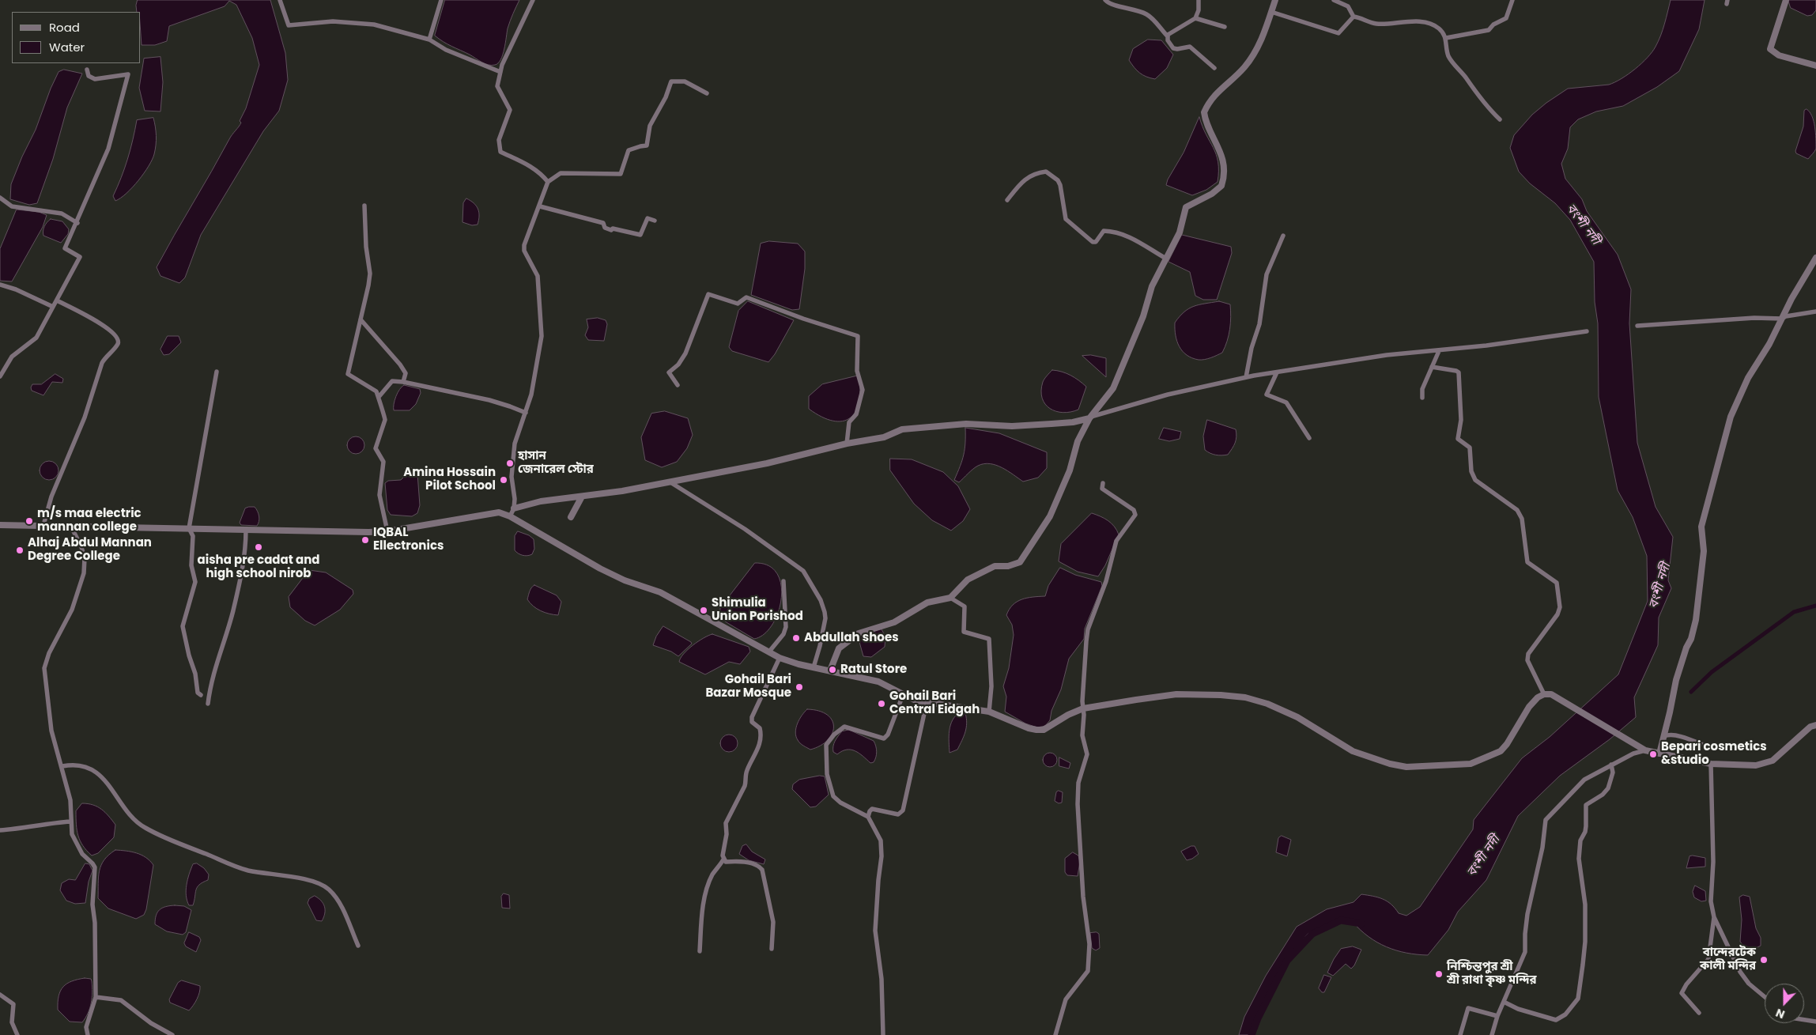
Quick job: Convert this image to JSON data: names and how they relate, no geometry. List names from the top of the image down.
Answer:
{
  "water": ["বংশী নদী"],
  "places": [
    "হাসান জেনারেল স্টোর",
    "Amina Hossain Pilot School",
    "m/s maa electric mannan college",
    "IQBAL Ellectronics",
    "aisha pre cadat and high school nirob",
    "Alhaj Abdul Mannan Degree College",
    "Shimulia Union Porishod",
    "Abdullah shoes",
    "Ratul Store",
    "Gohail Bari Bazar Mosque",
    "Gohail Bari Central Eidgah",
    "Bepari cosmetics &studio",
    "বান্দেরটেক কালী মন্দির",
    "নিশ্চিন্তপুর শ্রী শ্রী রাধা কৃষ্ণ মন্দির"
  ],
  "legend": ["Road", "Water"],
  "north": "bottom"
}
